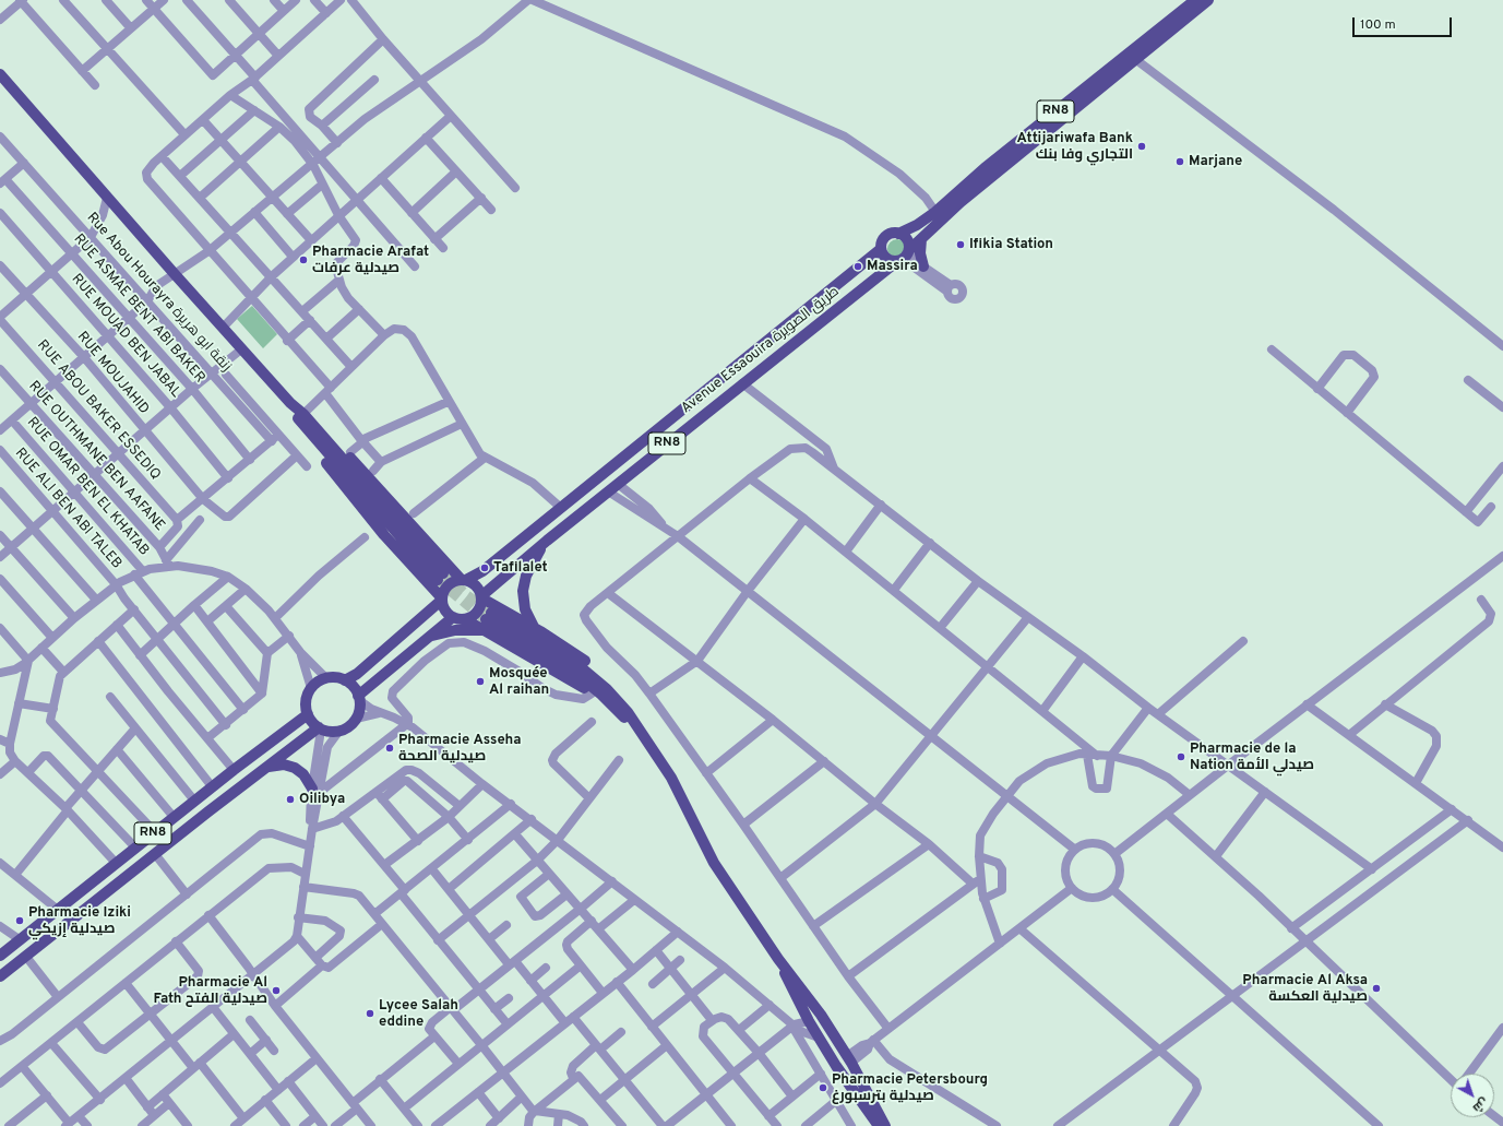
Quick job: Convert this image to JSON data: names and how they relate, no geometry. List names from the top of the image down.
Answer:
{
  "streets": {
    "main road": ["RN8", "Avenue Essaouira طريق الصويرة"],
    "street": [
      "Rue Abou Hourayra زنقة ابو هريرة",
      "RUE ASMAE BENT ABI BAKER",
      "RUE MOUAD BEN JABAL",
      "RUE MOUJAHID",
      "RUE ABOU BAKER ESSEDIQ",
      "RUE OUTHMANE BEN AAFANE",
      "RUE OMAR BEN EL KHATAB",
      "RUE ALI BEN ABI TALEB"
    ]
  },
  "crossings": [
    ["RN8", "Avenue Essaouira طريق الصويرة"]
  ],
  "places": [
    "Attijariwafa Bank التجاري وفا بنك",
    "Marjane",
    "Ifikia Station",
    "Pharmacie Arafat صيدلية عرفات",
    "Massira",
    "Tafilalet",
    "Mosquée Al raihan",
    "Pharmacie Asseha صيدلية الصحة",
    "Pharmacie de la Nation صيدلي الأمة",
    "Oilibya",
    "Pharmacie Iziki صيدلية إزيكي",
    "Pharmacie Al Aksa صيدلية العكسة",
    "Pharmacie Al Fath صيدلية الفتح",
    "Lycee Salah eddine",
    "Pharmacie Petersbourg صيدلية بترسبورغ"
  ],
  "scale_bar": "100 m",
  "north": "bottom right"
}
